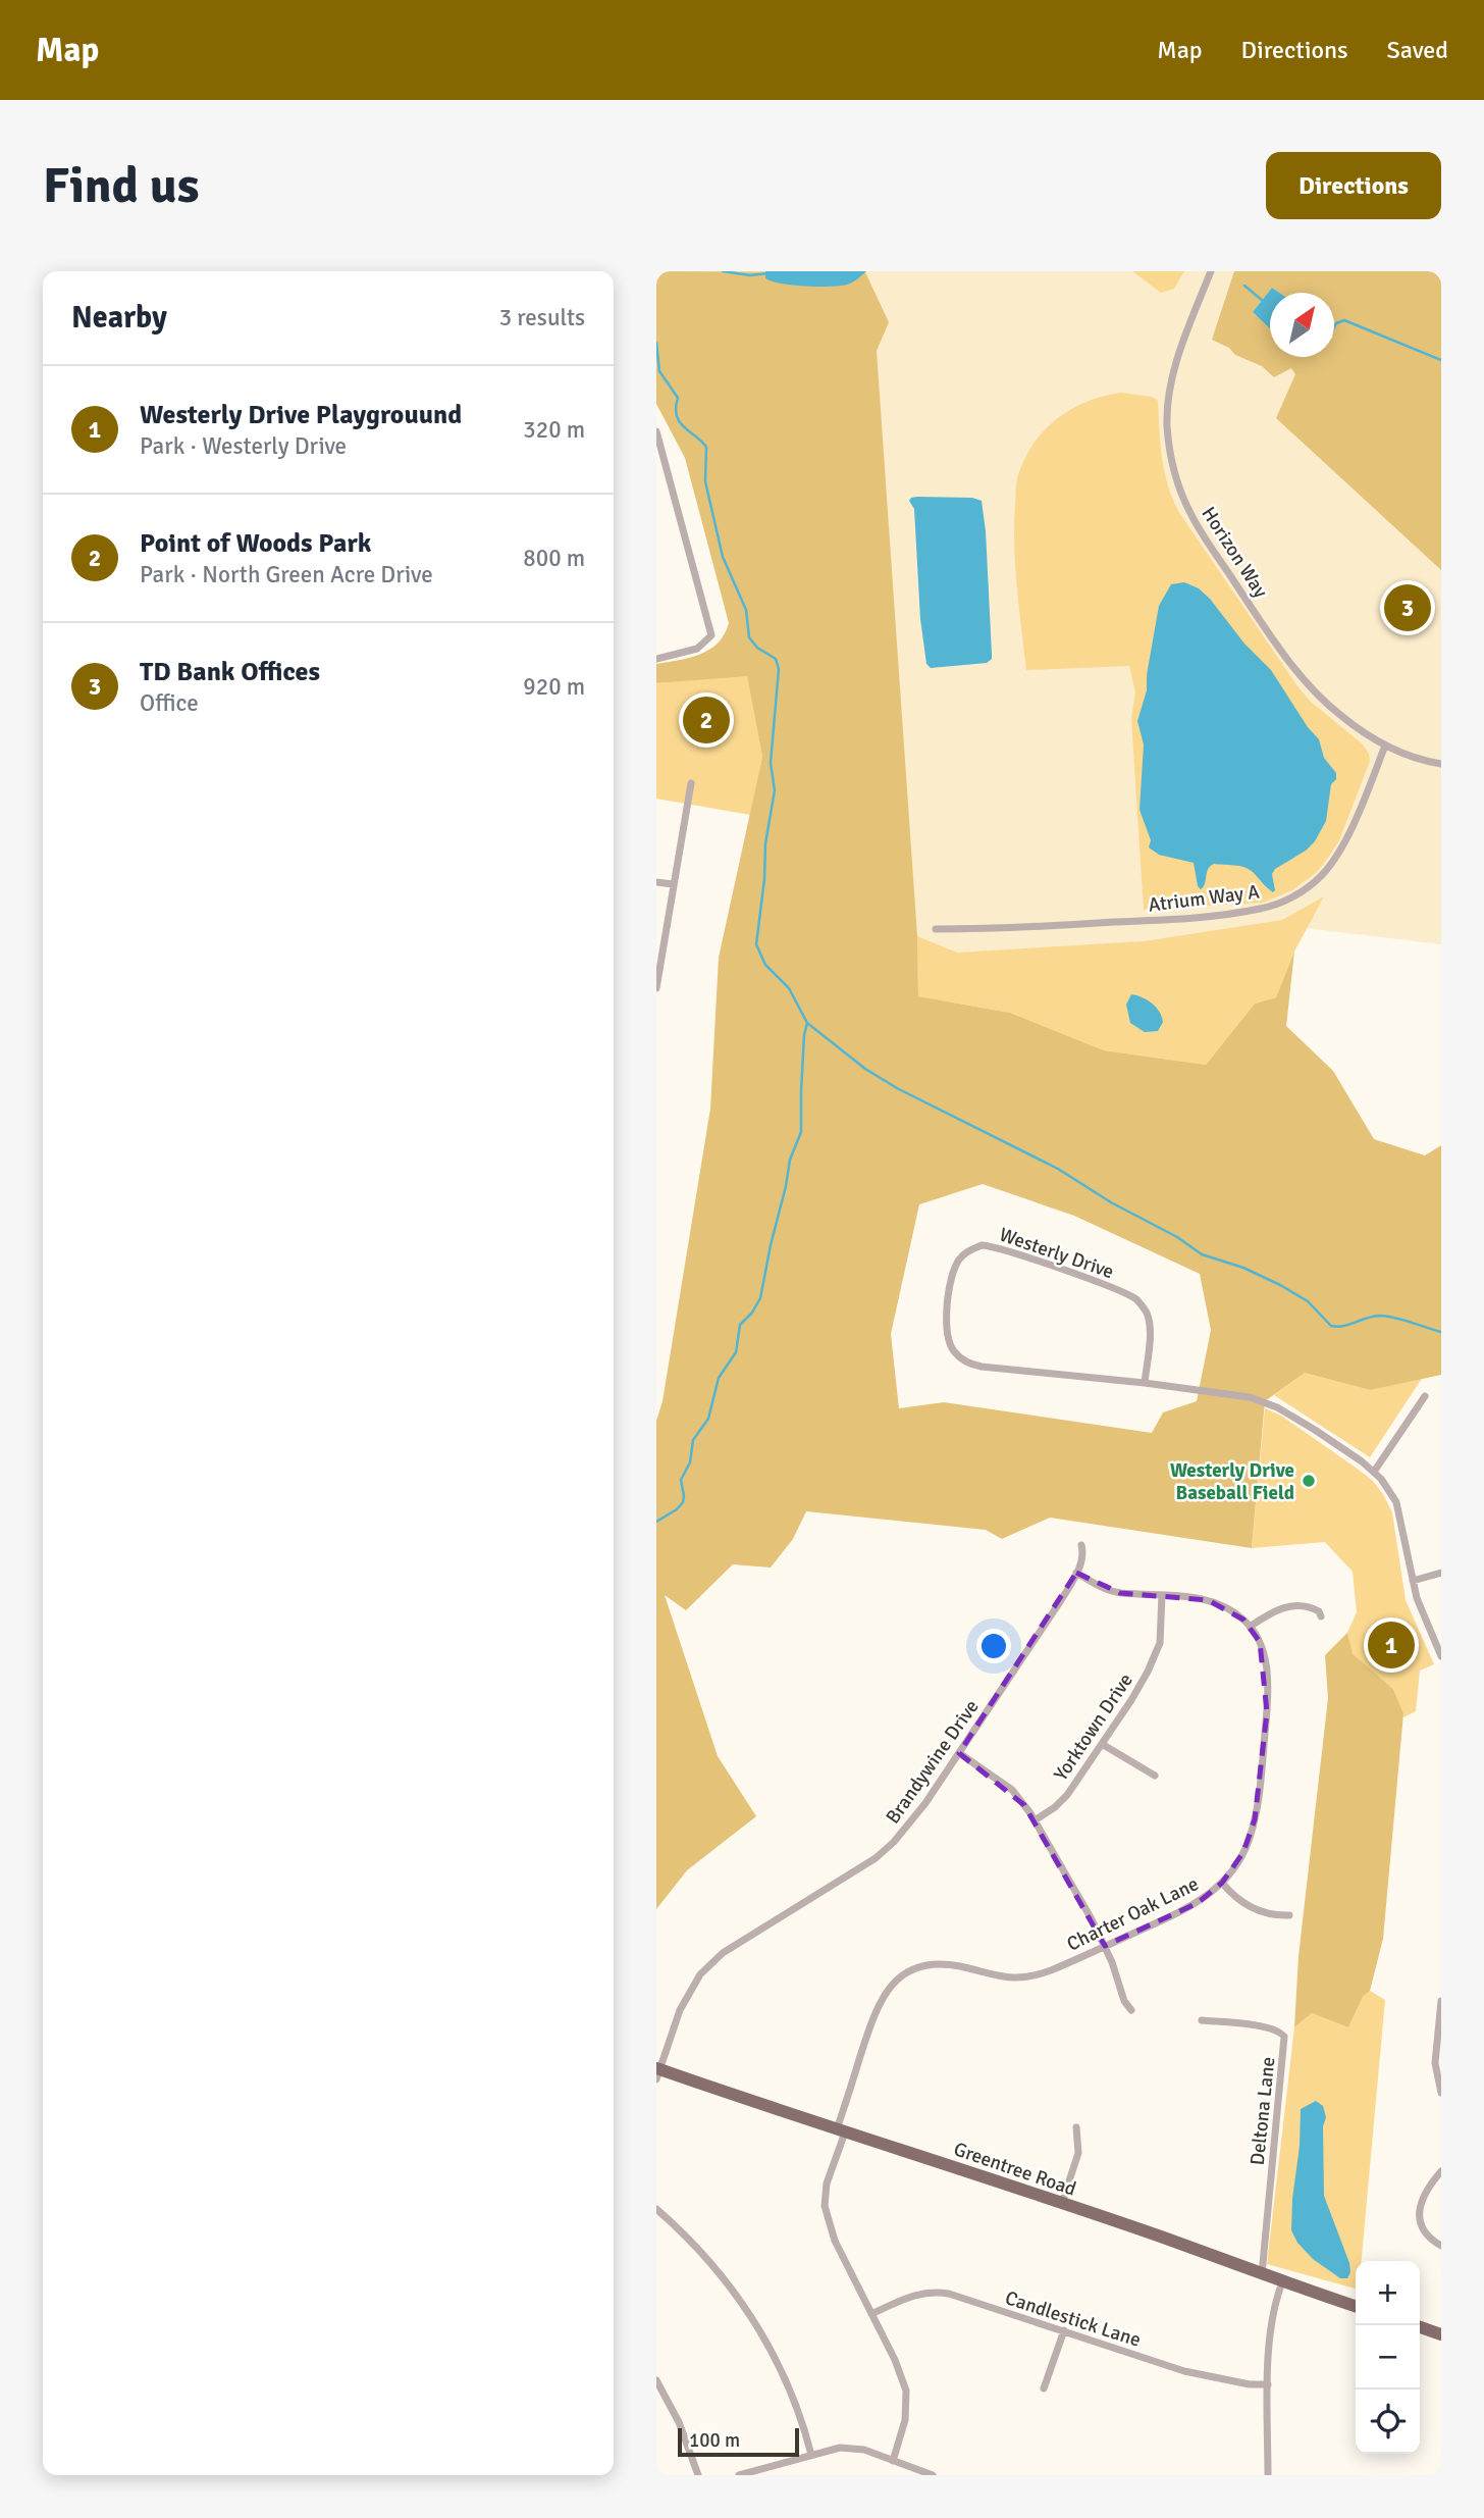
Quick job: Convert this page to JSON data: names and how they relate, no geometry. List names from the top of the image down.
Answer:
{
  "streets": {
    "main road": ["Greentree Road"],
    "street": [
      "Horizon Way",
      "Atrium Way A",
      "Westerly Drive",
      "Yorktown Drive",
      "Brandywine Drive",
      "Charter Oak Lane",
      "Deltona Lane",
      "Candlestick Lane"
    ]
  },
  "crossings": [
    ["Horizon Way", "Atrium Way A"],
    ["Yorktown Drive", "Charter Oak Lane"],
    ["Brandywine Drive", "Charter Oak Lane"],
    ["Brandywine Drive", "Greentree Road"],
    ["Charter Oak Lane", "Greentree Road"],
    ["Charter Oak Lane", "Candlestick Lane"],
    ["Deltona Lane", "Greentree Road"]
  ],
  "places": ["Westerly Drive Baseball Field"],
  "scale_bar": "100 m",
  "north": "top right",
  "page": {
    "header": "Map",
    "nav": ["Map", "Directions", "Saved"],
    "buttons": "Directions",
    "title": "Find us",
    "heading": ["Nearby", "3 results"],
    "list": [
      {
        "mark": "1",
        "name": "Westerly Drive Playgrouund",
        "note": "Park · Westerly Drive",
        "value": "320 m"
      },
      {
        "mark": "2",
        "name": "Point of Woods Park",
        "note": "Park · North Green Acre Drive",
        "value": "800 m"
      },
      {
        "mark": "3",
        "name": "TD Bank Offices",
        "note": "Office",
        "value": "920 m"
      }
    ],
    "pins": ["3", "2", "1"],
    "map_buttons": ["+", "−"],
    "scale": "100 m"
  }
}
